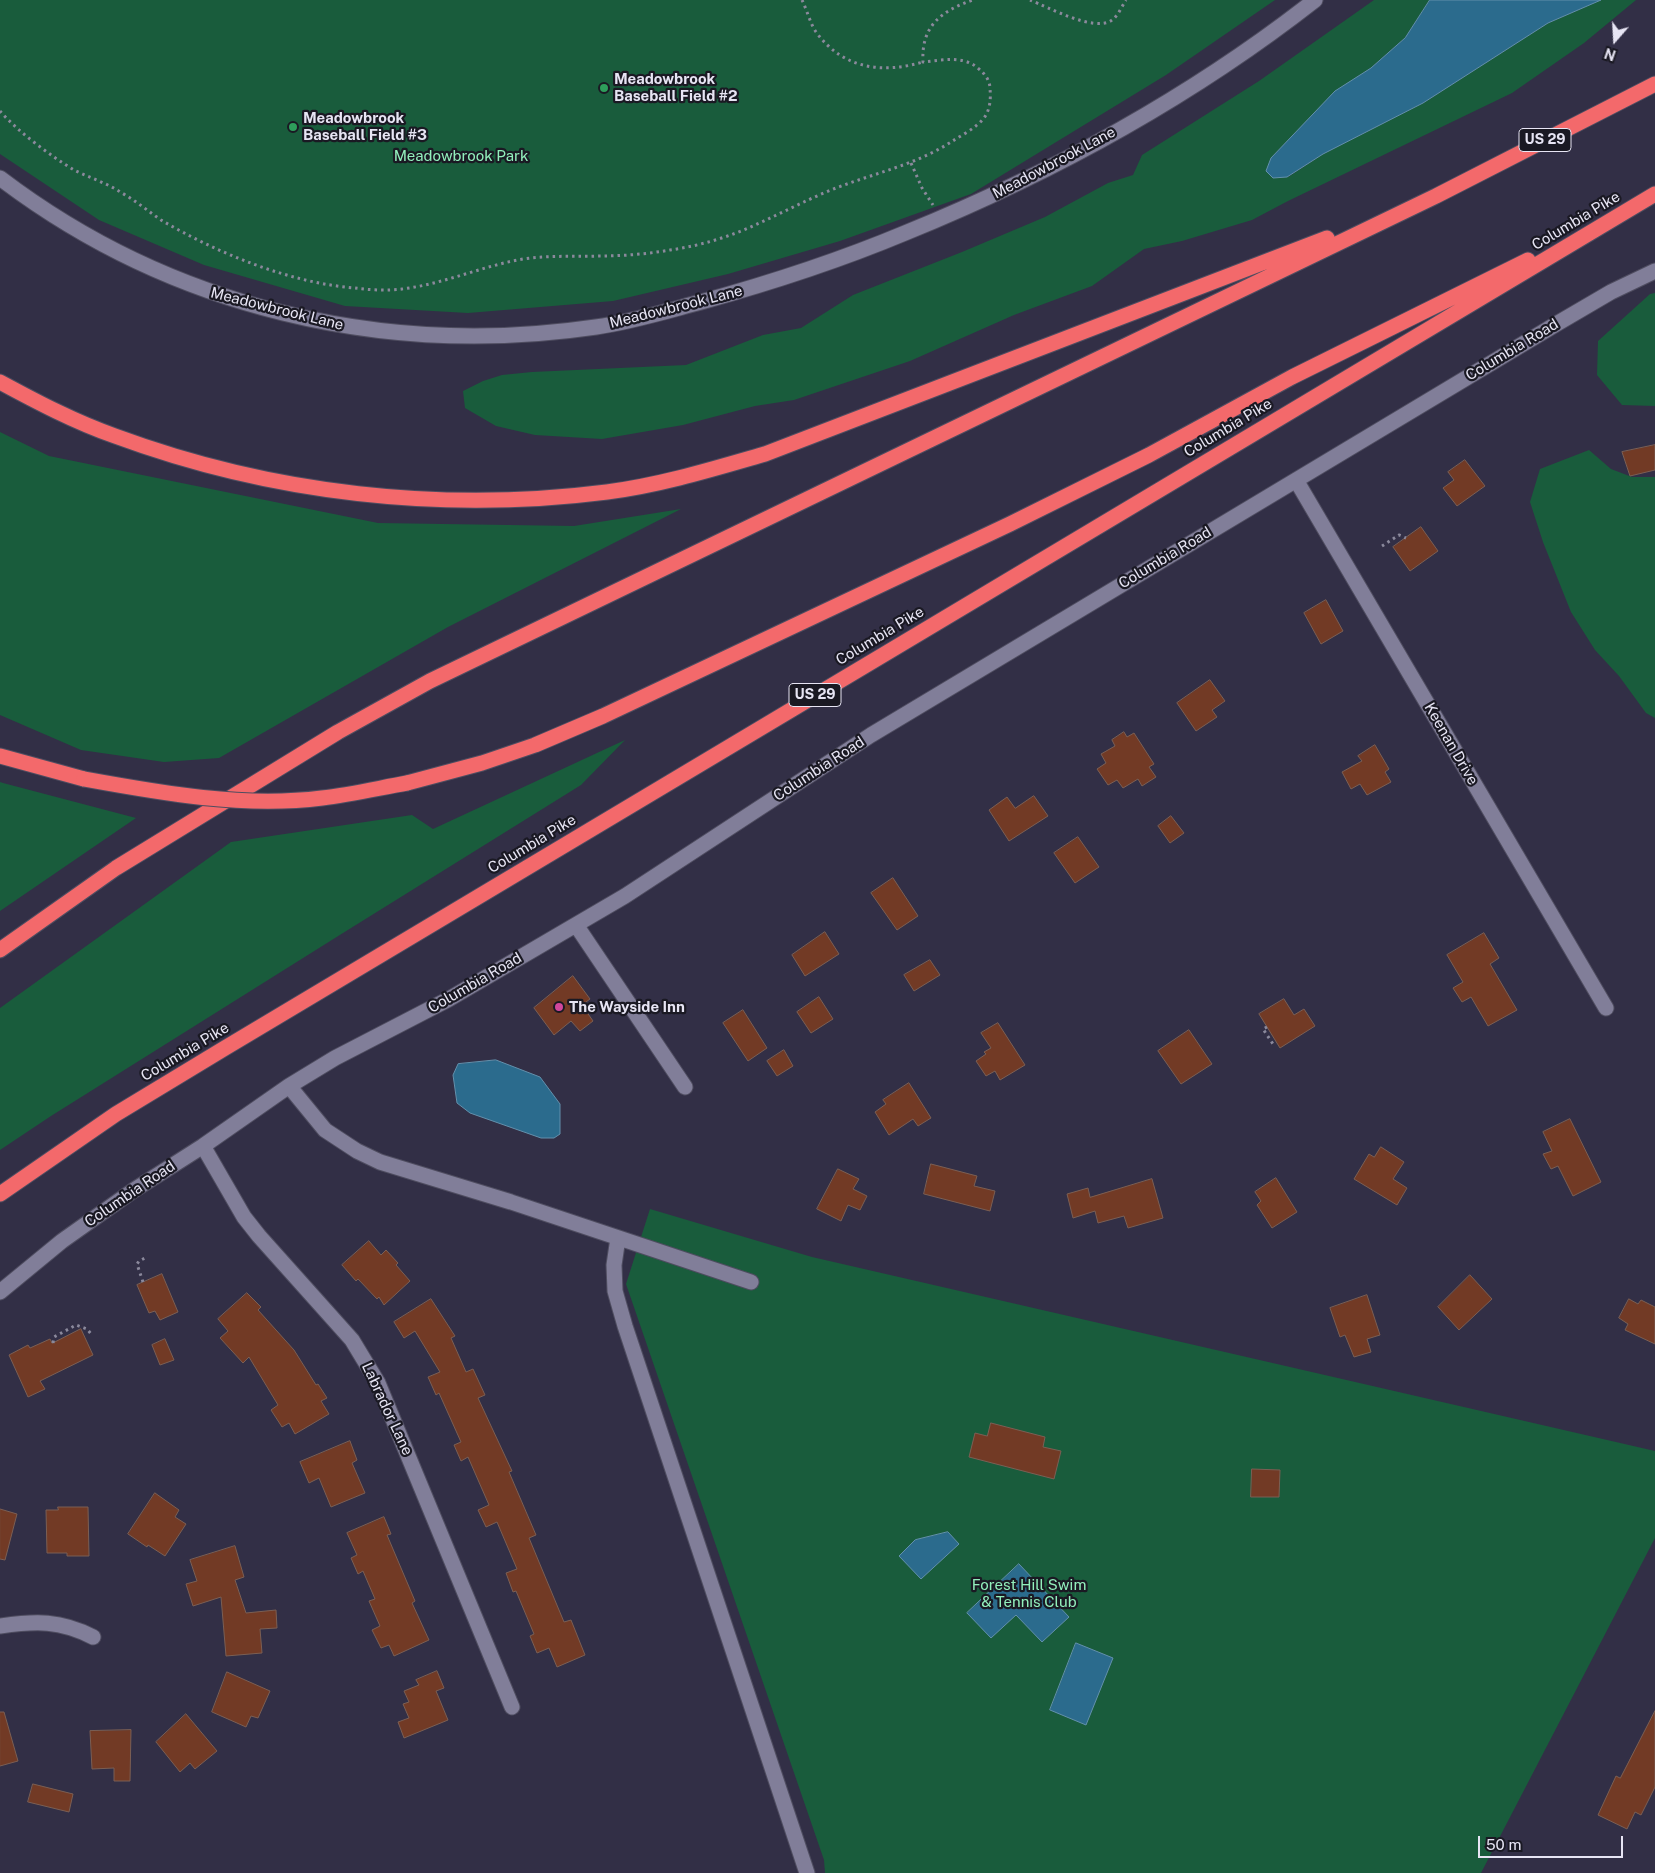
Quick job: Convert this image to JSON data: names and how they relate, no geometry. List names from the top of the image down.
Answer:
{
  "streets": {
    "highway": ["US 29", "Columbia Pike"],
    "street": [
      "Meadowbrook Lane",
      "Columbia Road",
      "Keenan Drive",
      "Labrador Lane"
    ]
  },
  "crossings": [
    ["Columbia Road", "Keenan Drive"],
    ["Columbia Road", "Labrador Lane"]
  ],
  "parks": ["Meadowbrook Park", "Forest Hill Swim & Tennis Club"],
  "places": ["Meadowbrook Baseball Field #2", "Meadowbrook Baseball Field #3", "The Wayside Inn"],
  "scale_bar": "50 m",
  "north": "bottom"
}
